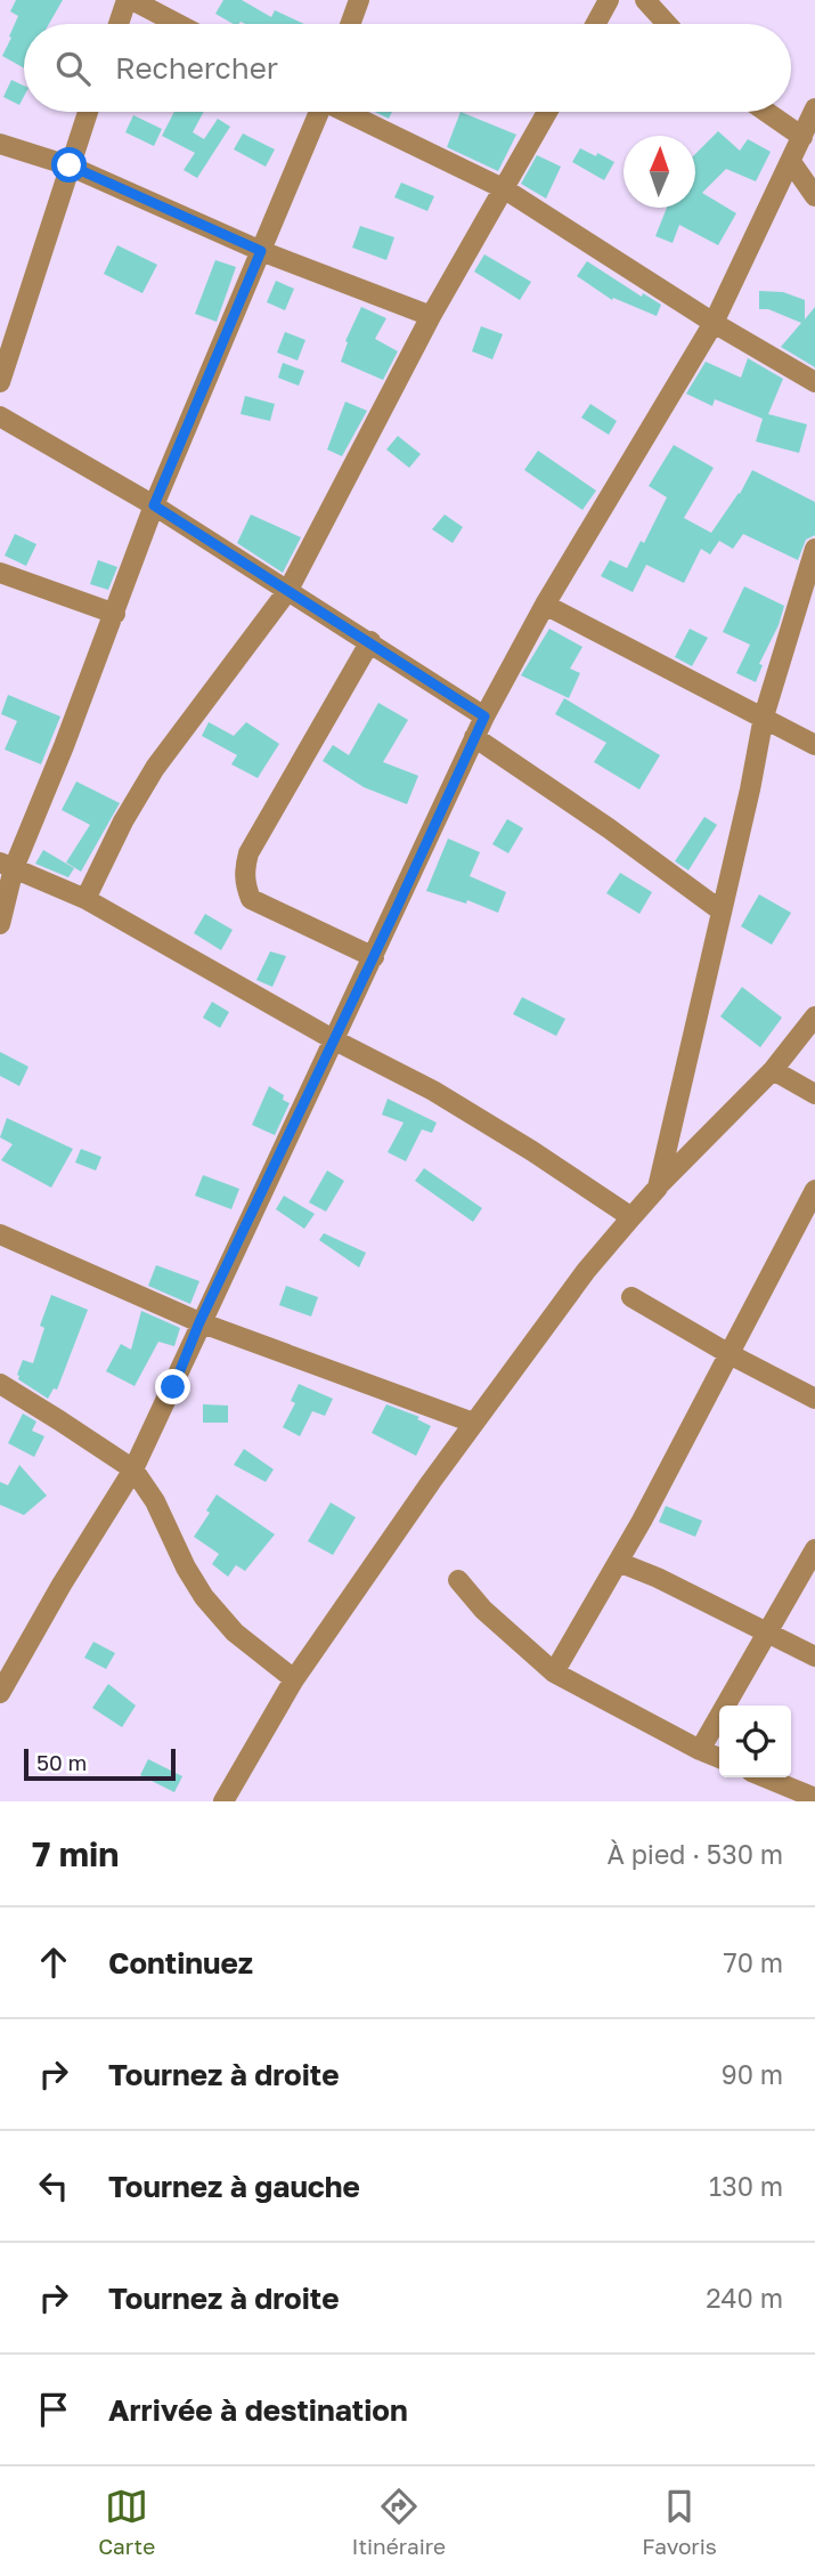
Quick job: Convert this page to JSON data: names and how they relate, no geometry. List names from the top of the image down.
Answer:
{
  "scale_bar": "50 m",
  "north": "top",
  "page": {
    "search": "Rechercher",
    "scale": "50 m",
    "heading": ["7 min", "À pied · 530 m"],
    "list": [
      ["Continuez", "70 m"],
      ["Tournez à droite", "90 m"],
      ["Tournez à gauche", "130 m"],
      ["Tournez à droite", "240 m"],
      "Arrivée à destination"
    ],
    "nav": ["Carte", "Itinéraire", "Favoris"]
  }
}
